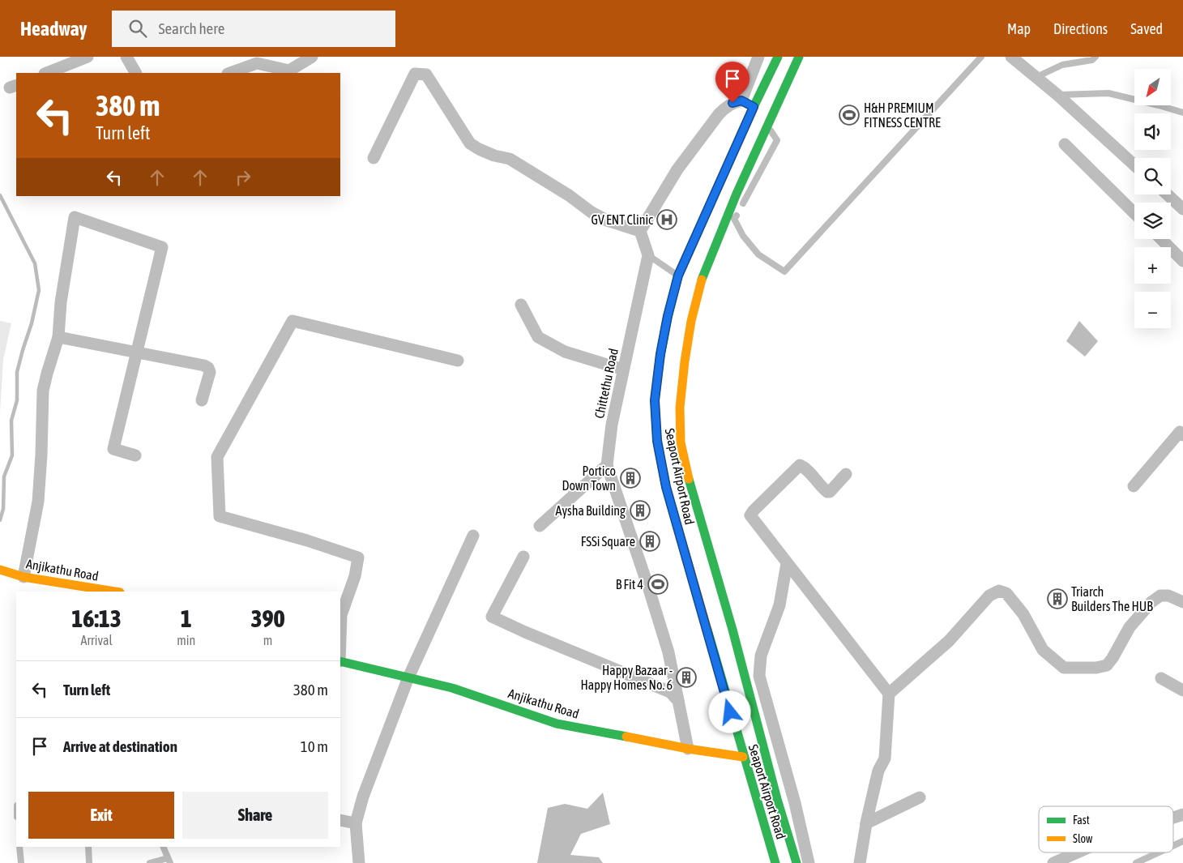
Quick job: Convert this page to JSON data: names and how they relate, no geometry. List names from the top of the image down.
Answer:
{
  "streets": {
    "main road": ["Seaport Airport Road", "Anjikathu Road"],
    "street": ["Chittethu Road"]
  },
  "crossings": [
    ["Chittethu Road", "Anjikathu Road"],
    ["Seaport Airport Road", "Anjikathu Road"]
  ],
  "places": {
    "sports": ["H&H PREMIUM FITNESS CENTRE", "B Fit 4"],
    "hospital": ["GV ENT Clinic"],
    "building": [
      "Portico Down Town",
      "Aysha Building",
      "FSSi Square",
      "Triarch Builders The HUB",
      "Happy Bazaar - Happy Homes No. 6"
    ]
  },
  "legend": ["Fast", "Slow"],
  "north": "bottom left",
  "page": {
    "header": "Headway",
    "search": "Search here",
    "nav": ["Map", "Directions", "Saved"],
    "map_buttons": ["+", "−"],
    "turn": ["380 m", "Turn left"],
    "eta": [
      "16:13",
      "Arrival",
      "1",
      "min",
      "390",
      "m"
    ],
    "list": [
      {
        "name": "Turn left",
        "value": "380 m"
      },
      {
        "name": "Arrive at destination",
        "value": "10 m"
      }
    ],
    "buttons": ["Exit", "Share"]
  }
}
